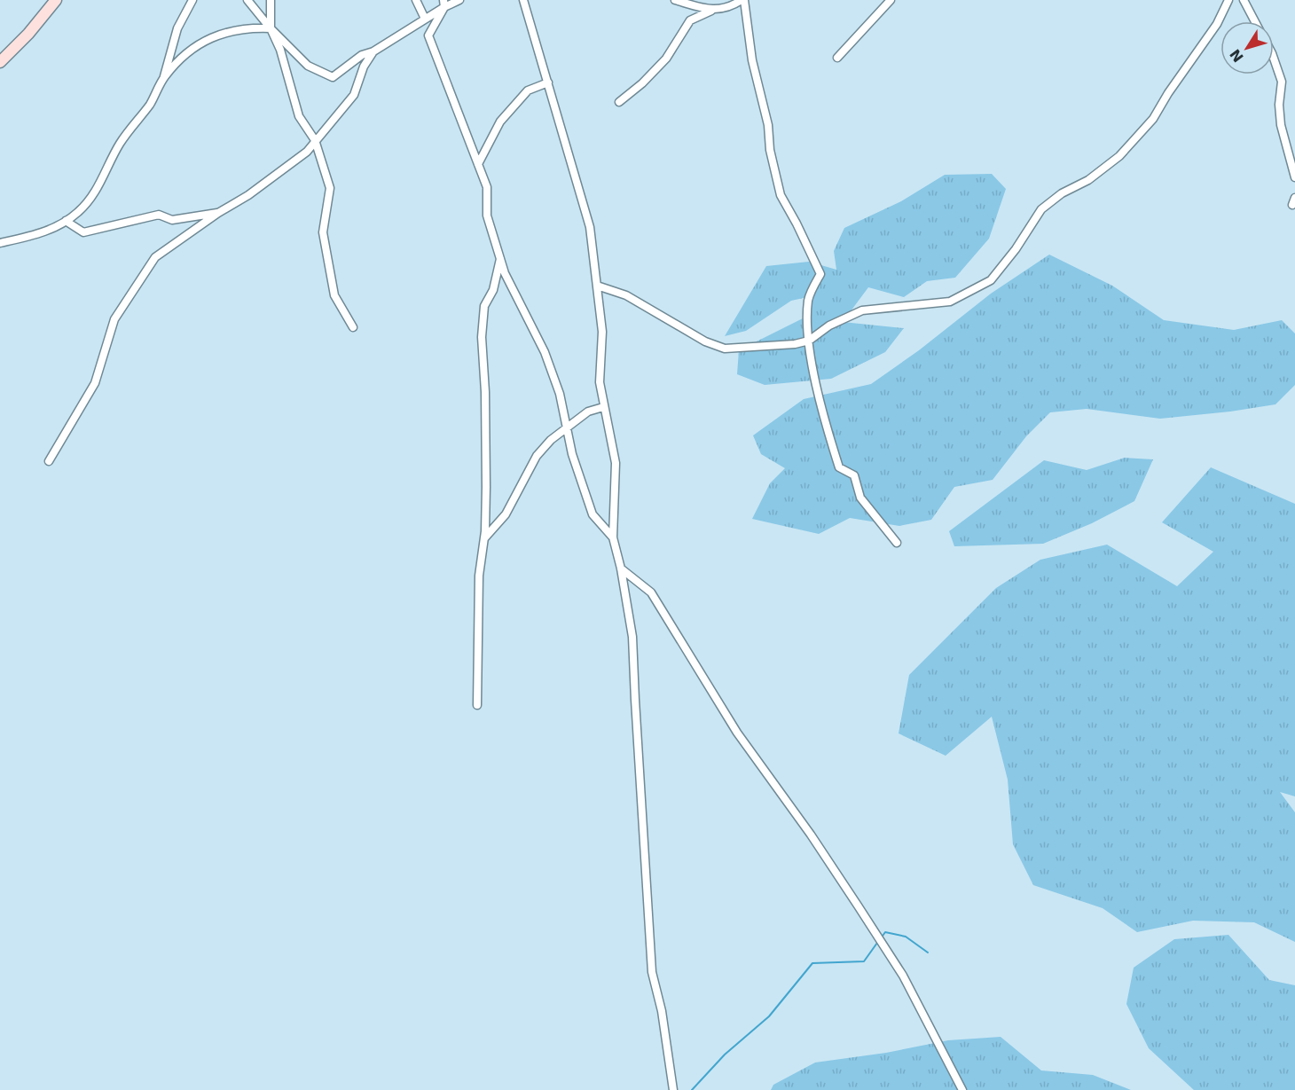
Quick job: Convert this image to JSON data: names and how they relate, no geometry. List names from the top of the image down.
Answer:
{
  "north": "bottom left"
}
